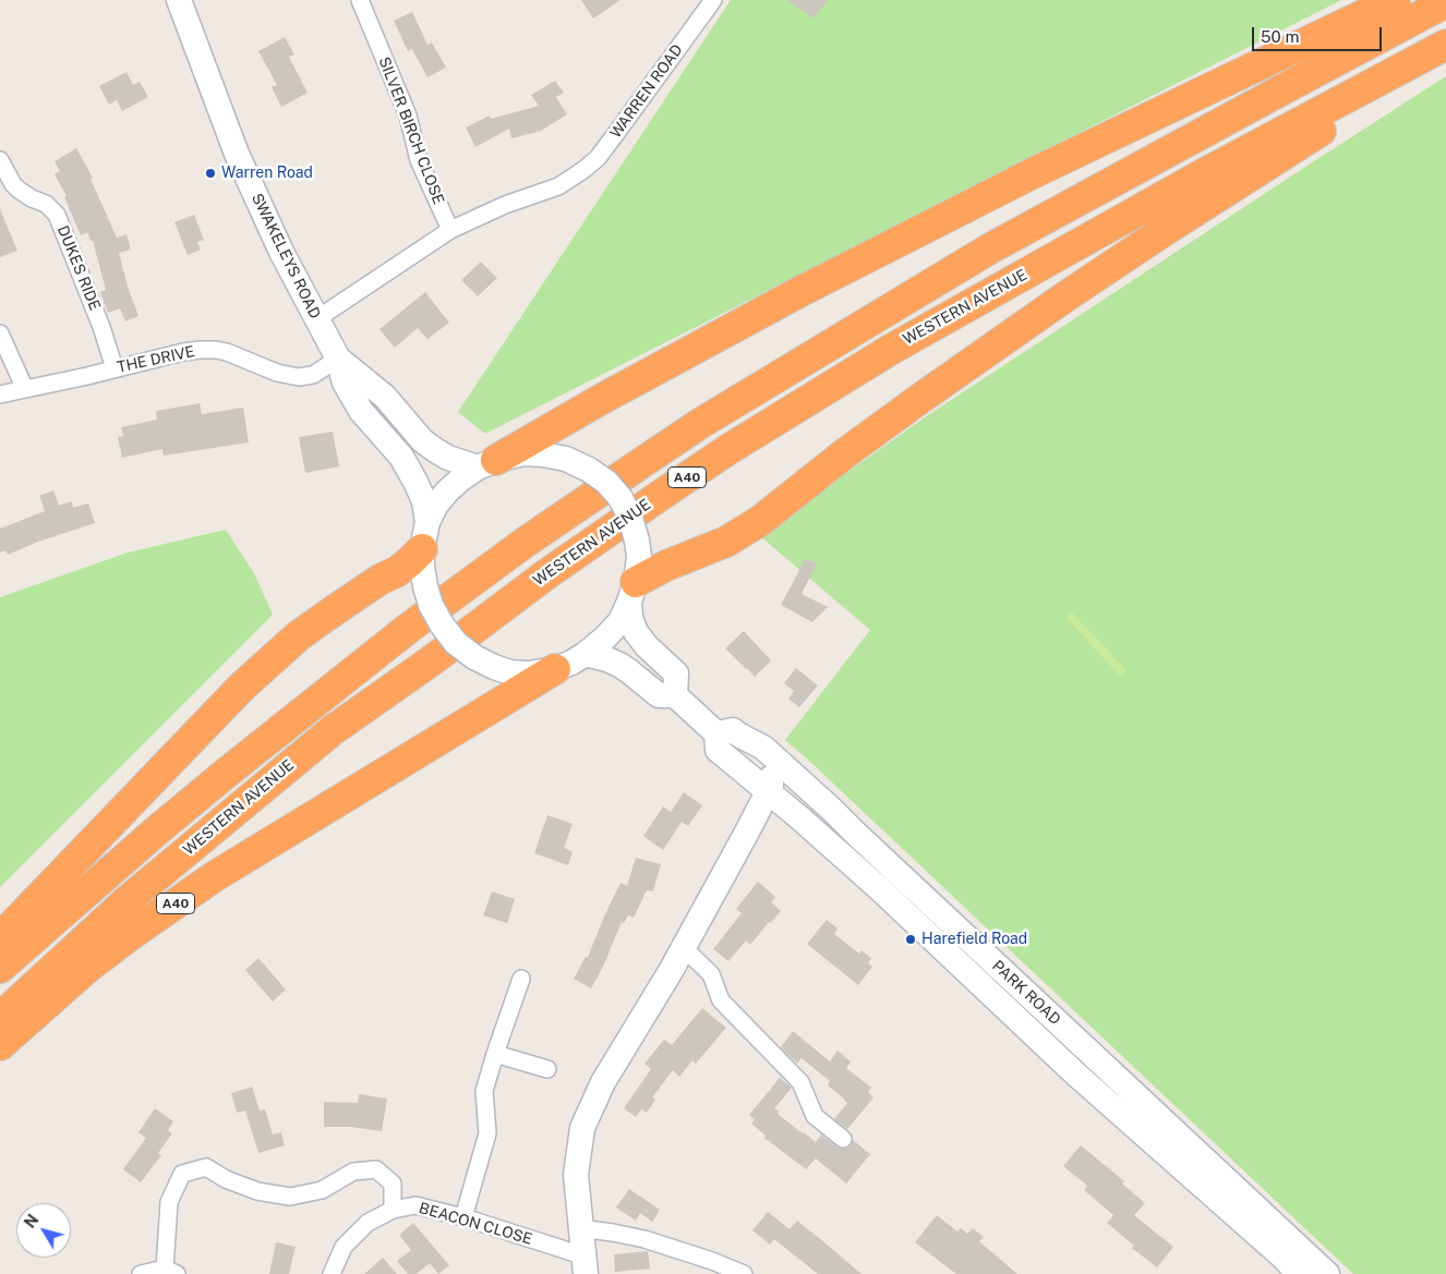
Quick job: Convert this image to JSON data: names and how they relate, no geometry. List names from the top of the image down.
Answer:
{
  "streets": {
    "highway": ["WESTERN AVENUE", "A40"],
    "main road": ["SWAKELEYS ROAD", "PARK ROAD"],
    "street": [
      "WARREN ROAD",
      "SILVER BIRCH CLOSE",
      "DUKES RIDE",
      "THE DRIVE",
      "BEACON CLOSE"
    ]
  },
  "crossings": [
    ["WARREN ROAD", "SILVER BIRCH CLOSE"],
    ["WARREN ROAD", "SWAKELEYS ROAD"],
    ["SWAKELEYS ROAD", "THE DRIVE"],
    ["SWAKELEYS ROAD", "A40"],
    ["SWAKELEYS ROAD", "PARK ROAD"],
    ["DUKES RIDE", "THE DRIVE"]
  ],
  "places": ["Warren Road", "Harefield Road"],
  "scale_bar": "50 m",
  "north": "top left"
}
